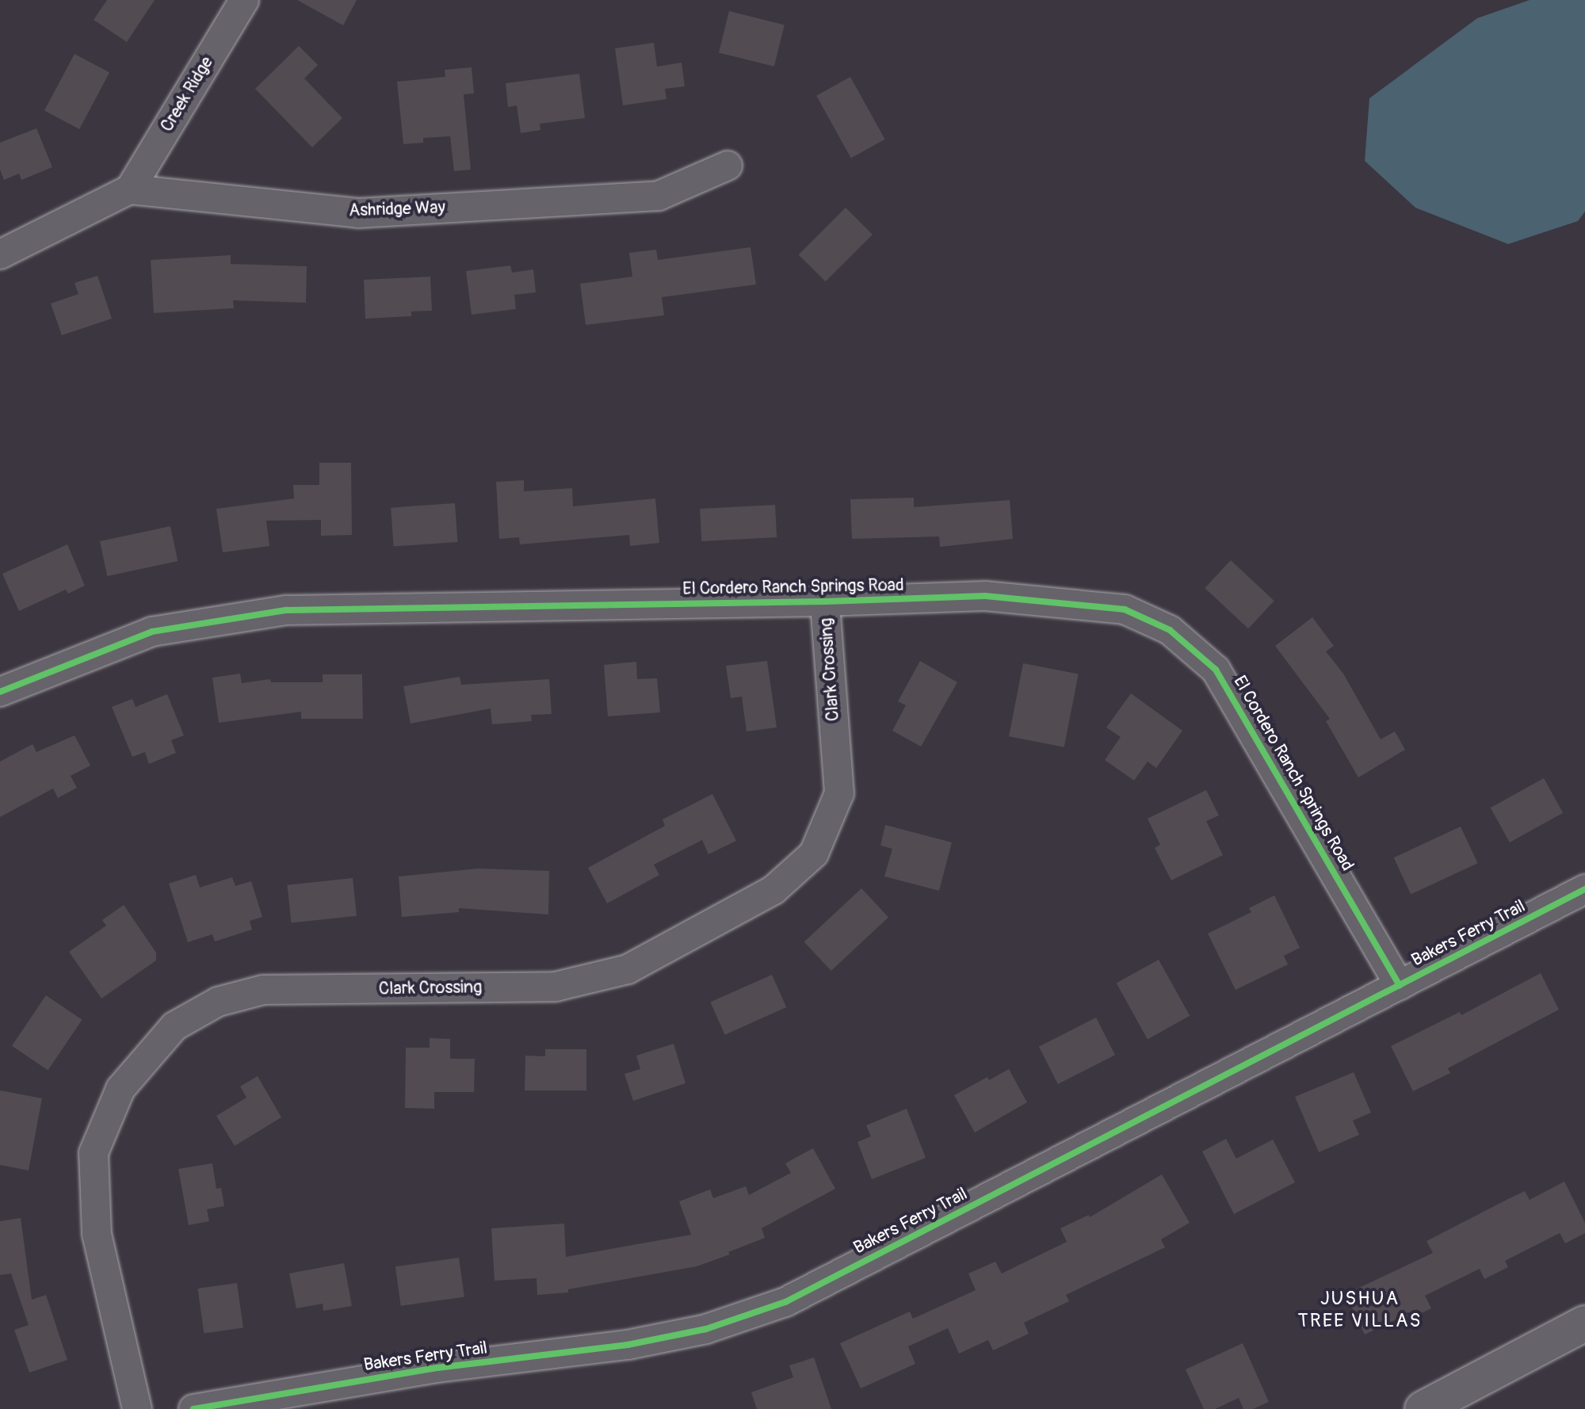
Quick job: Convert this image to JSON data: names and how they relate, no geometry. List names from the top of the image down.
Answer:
{
  "streets": {
    "street": [
      "Creek Ridge",
      "Ashridge Way",
      "El Cordero Ranch Springs Road",
      "Clark Crossing",
      "Bakers Ferry Trail"
    ]
  },
  "crossings": [
    ["Creek Ridge", "Ashridge Way"],
    ["El Cordero Ranch Springs Road", "Clark Crossing"],
    ["El Cordero Ranch Springs Road", "Bakers Ferry Trail"]
  ],
  "districts": ["JUSHUA TREE VILLAS"]
}
